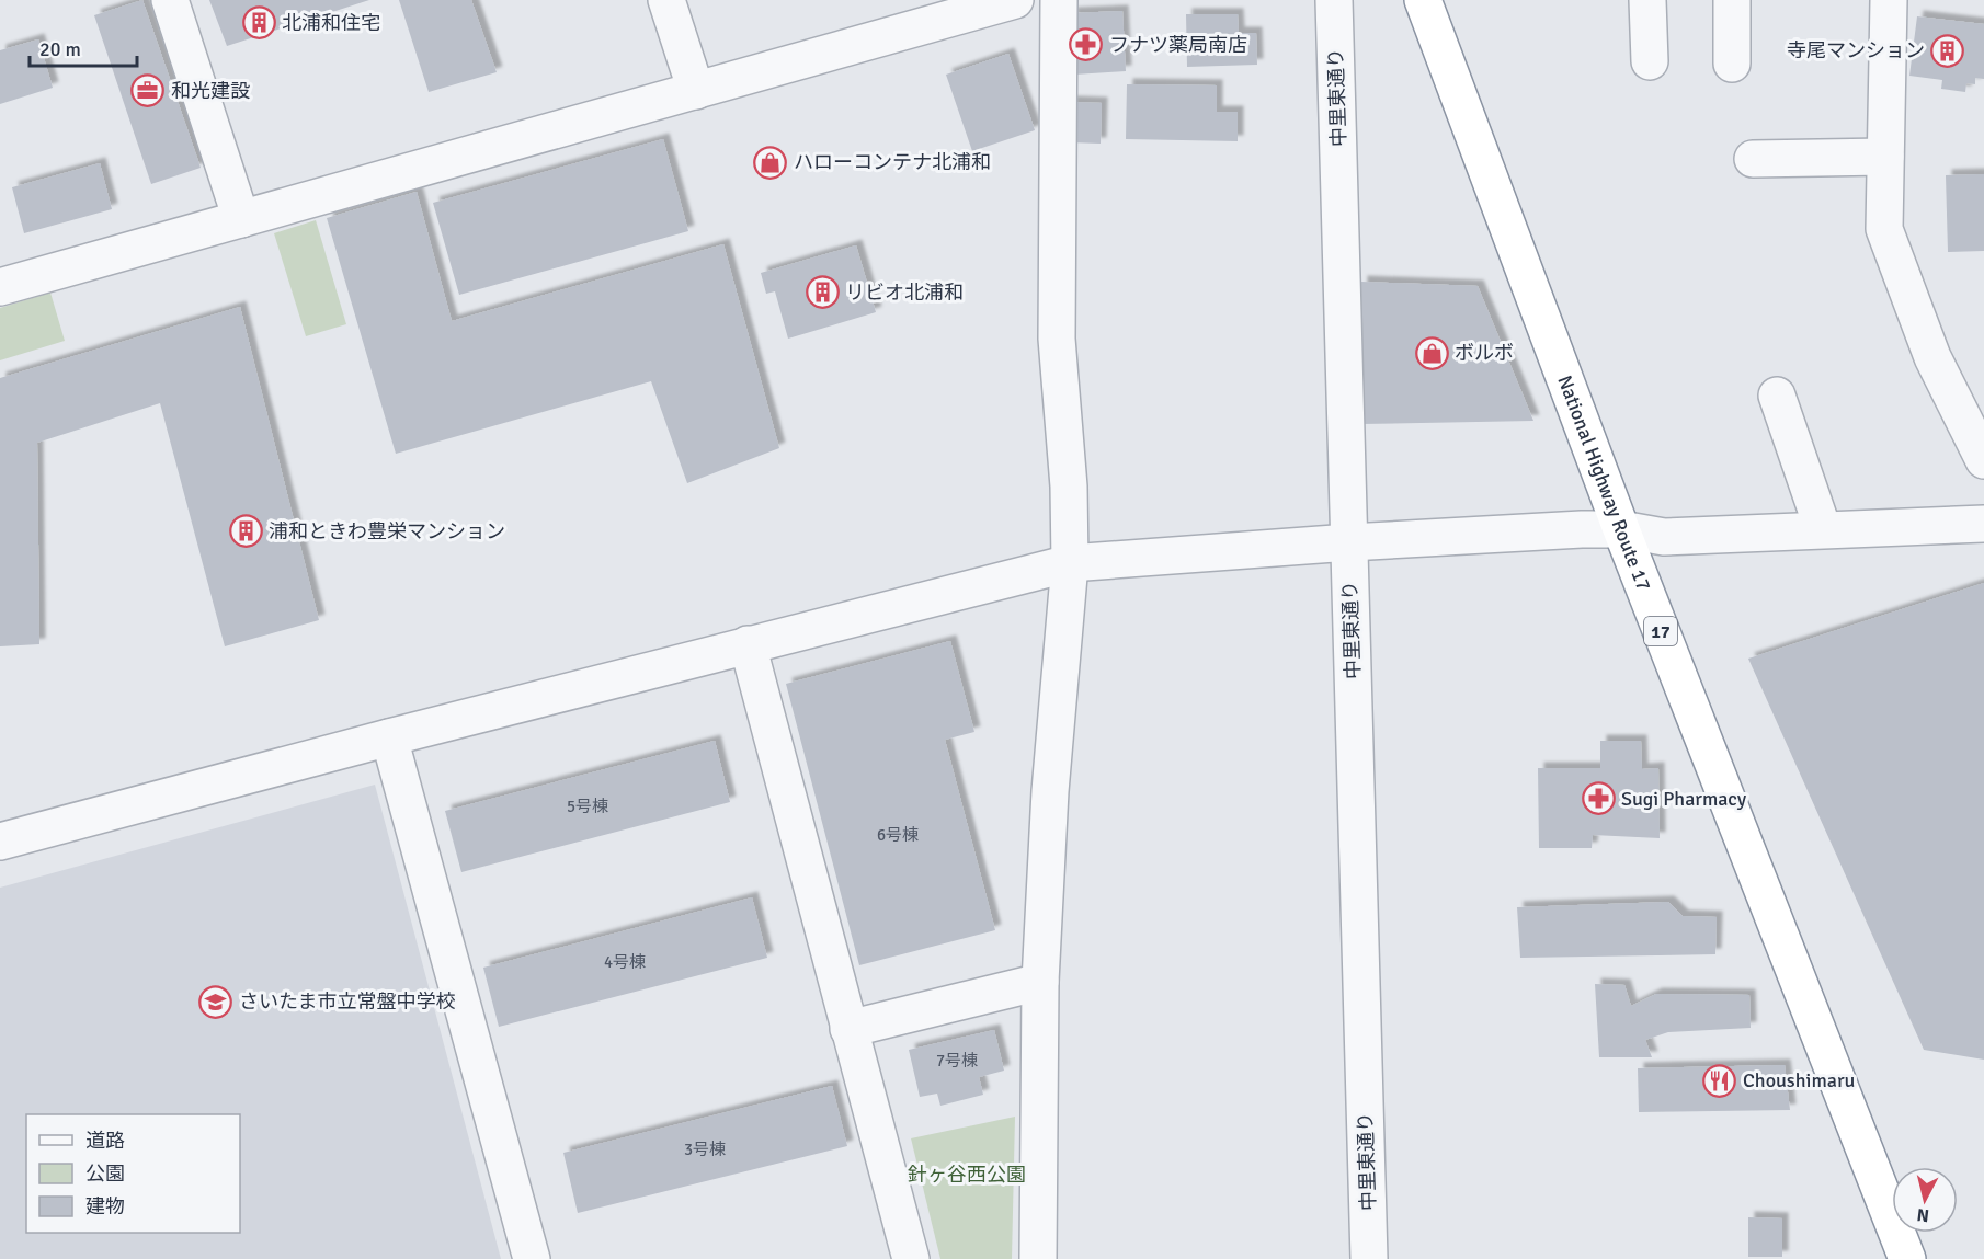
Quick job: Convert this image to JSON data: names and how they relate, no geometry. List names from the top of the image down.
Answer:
{
  "streets": {
    "highway": ["National Highway Route 17", "17"],
    "street": ["中里東通り"]
  },
  "parks": ["針ヶ谷西公園"],
  "places": {
    "building": [
      "北浦和住宅",
      "寺尾マンション",
      "リビオ北浦和",
      "浦和ときわ豊栄マンション"
    ],
    "pharmacy": ["フナツ薬局南店", "Sugi Pharmacy"],
    "office": ["和光建設"],
    "shop": ["ハローコンテナ北浦和", "ボルボ"],
    "school or university": ["さいたま市立常盤中学校"],
    "restaurant": ["Choushimaru"]
  },
  "house_numbers": [
    "5号棟",
    "6号棟",
    "4号棟",
    "7号棟",
    "3号棟"
  ],
  "legend": ["道路", "公園", "建物"],
  "scale_bar": "20 m",
  "north": "bottom"
}
